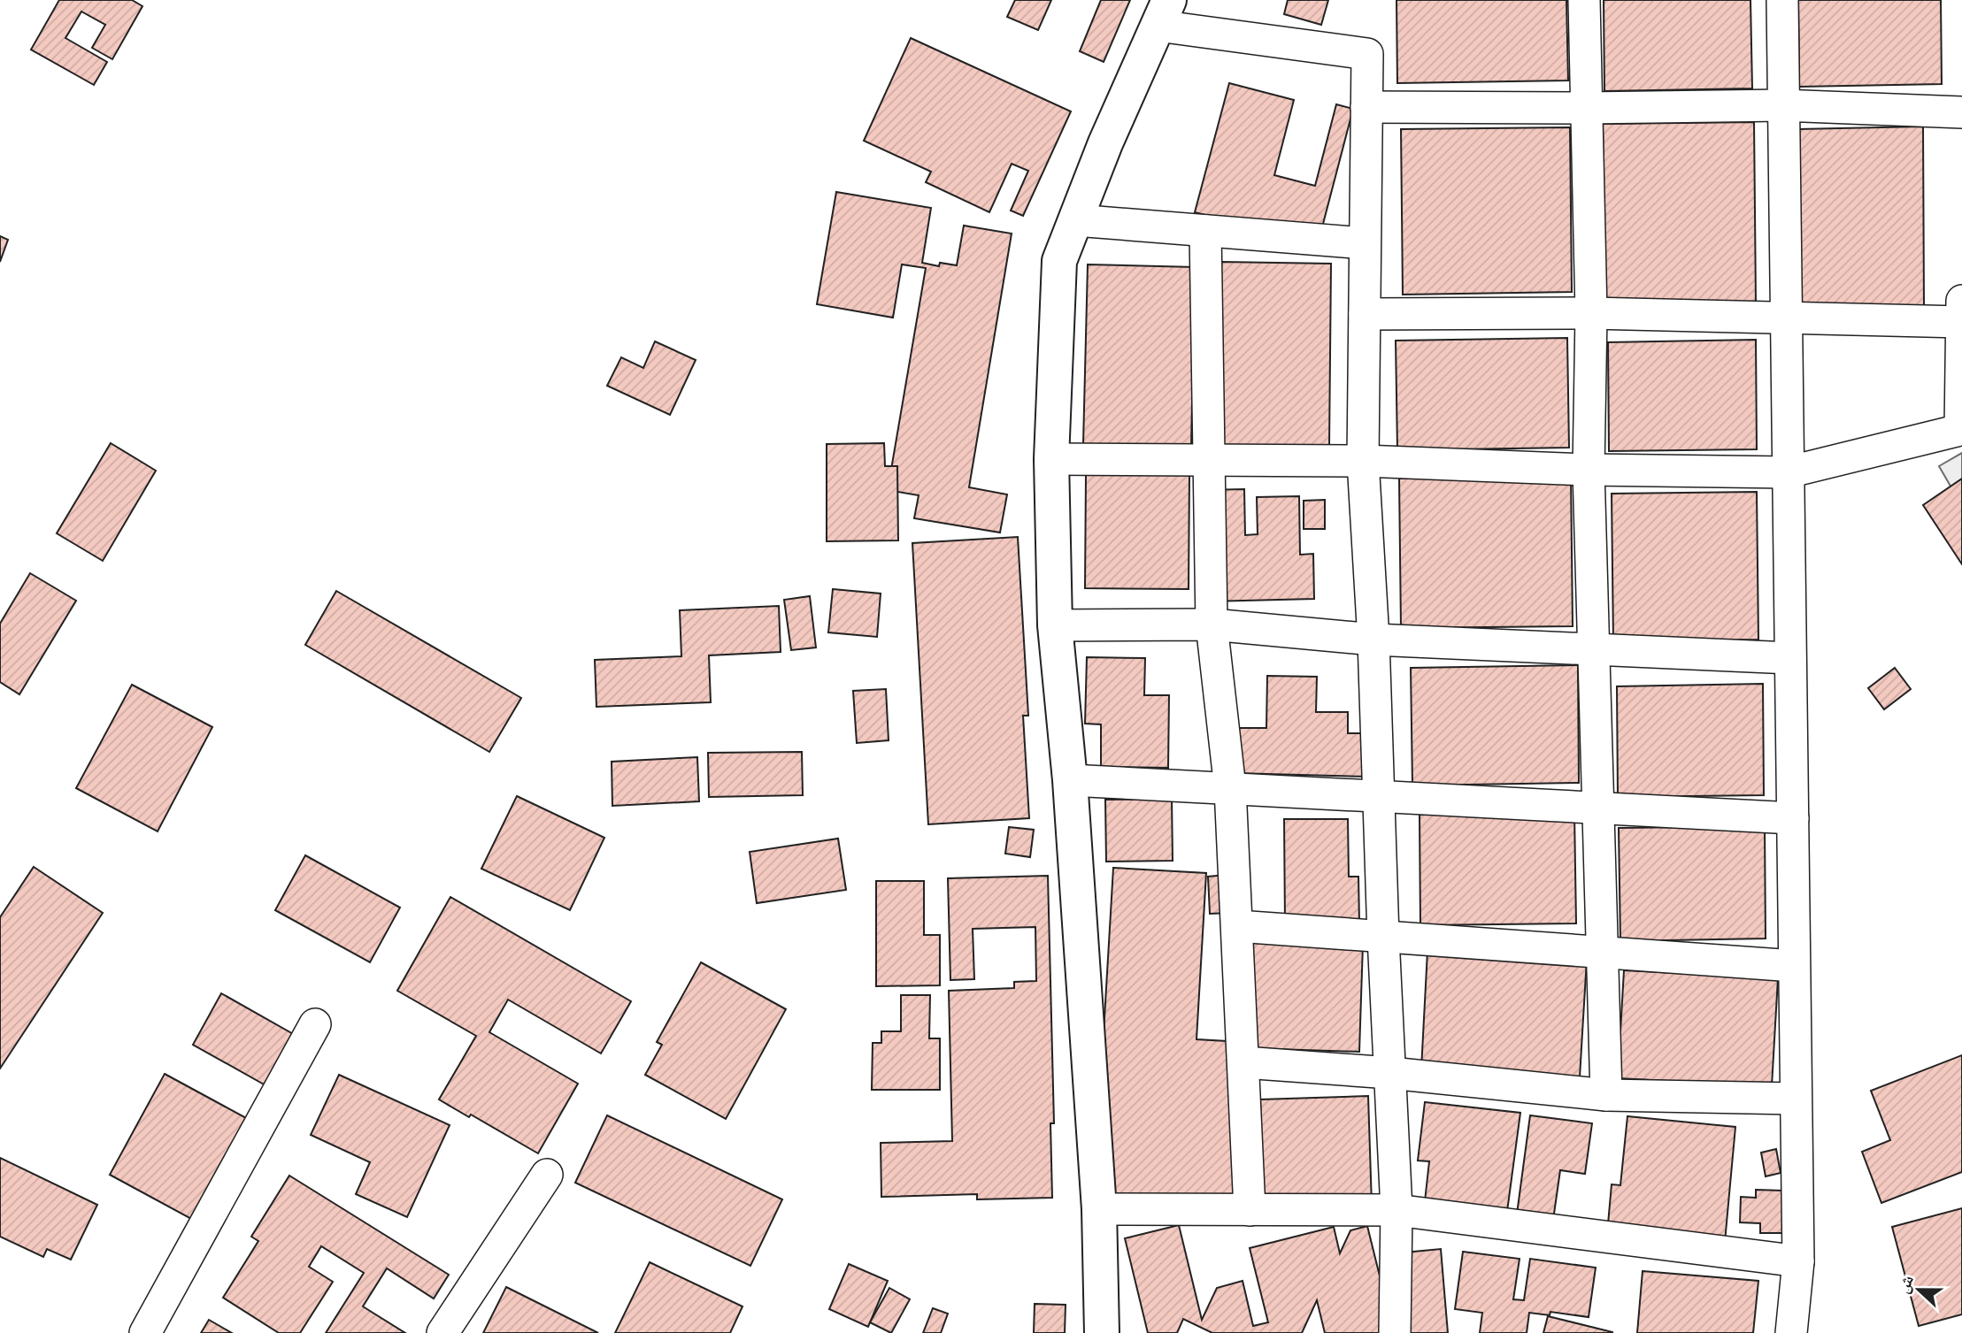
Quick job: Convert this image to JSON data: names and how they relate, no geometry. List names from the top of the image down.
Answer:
{
  "north": "left"
}
